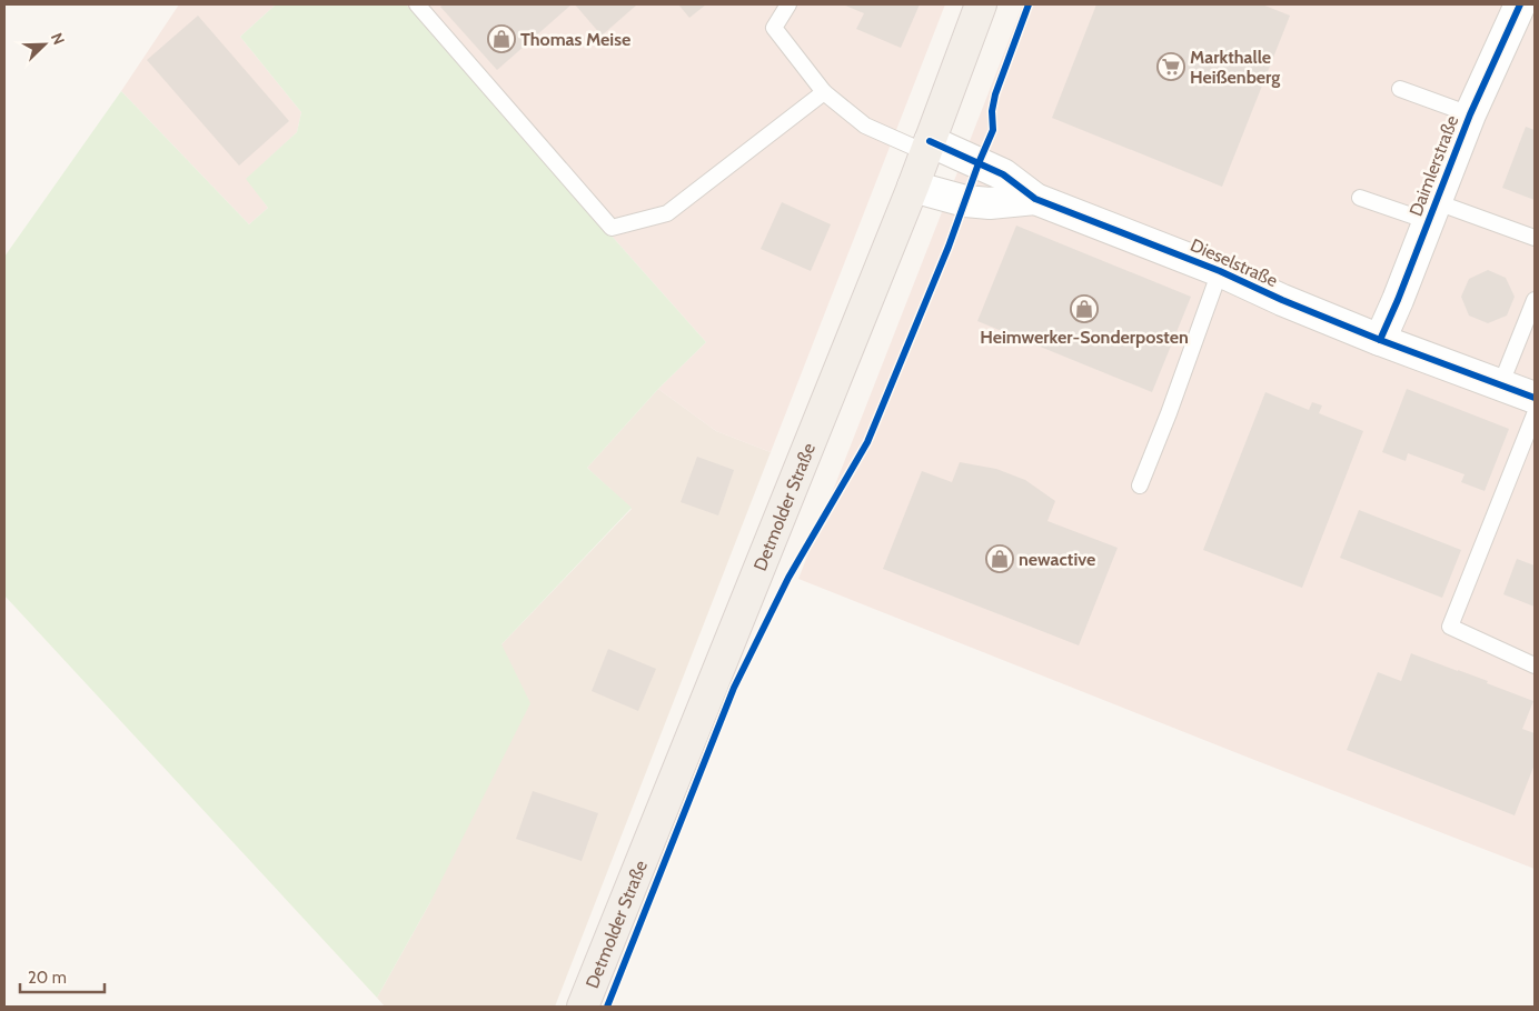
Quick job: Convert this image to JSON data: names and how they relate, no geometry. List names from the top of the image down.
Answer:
{
  "streets": {
    "main road": ["Detmolder Straße"],
    "street": ["Daimlerstraße", "Dieselstraße"]
  },
  "crossings": [
    ["Daimlerstraße", "Dieselstraße"],
    ["Dieselstraße", "Detmolder Straße"]
  ],
  "places": {
    "shop": ["Thomas Meise", "Heimwerker-Sonderposten", "newactive"],
    "supermarket": ["Markthalle Heißenberg"]
  },
  "scale_bar": "20 m",
  "north": "top right"
}
